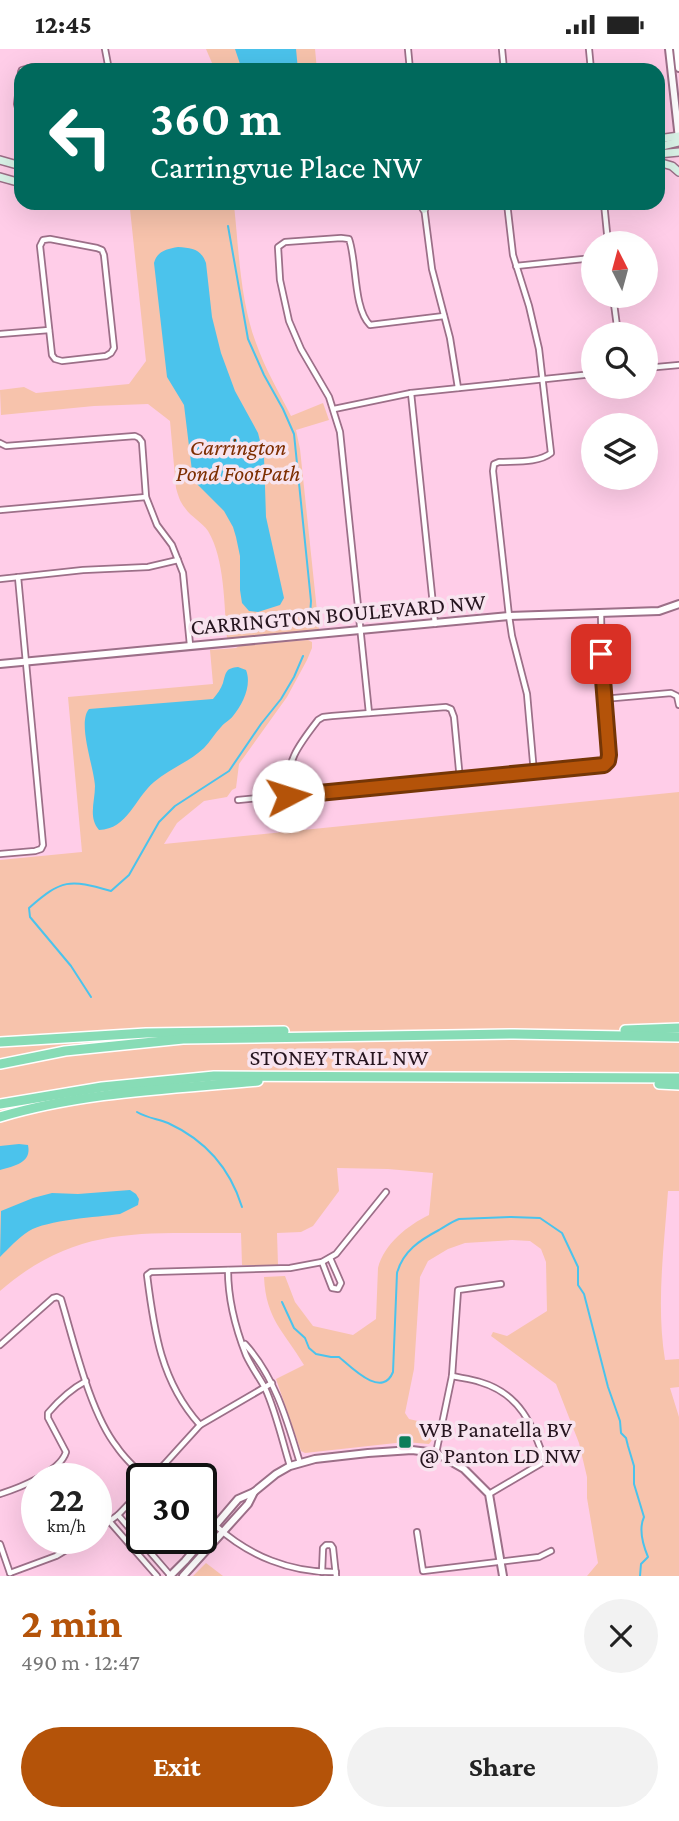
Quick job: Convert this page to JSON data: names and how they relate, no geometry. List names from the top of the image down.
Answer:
{
  "streets": {
    "highway": ["STONEY TRAIL NW"],
    "street": ["CARRINGTON BOULEVARD NW"]
  },
  "parks": ["Carrington Pond FootPath"],
  "places": {
    "transit": ["WB Panatella BV @ Panton LD NW"]
  },
  "north": "top",
  "page": {
    "status": "12:45",
    "turn": ["360 m", "Carringvue Place NW"],
    "speed": "22 km/h",
    "limit": "30",
    "heading": ["2 min", "490 m · 12:47"],
    "buttons": ["Exit", "Share"]
  }
}
